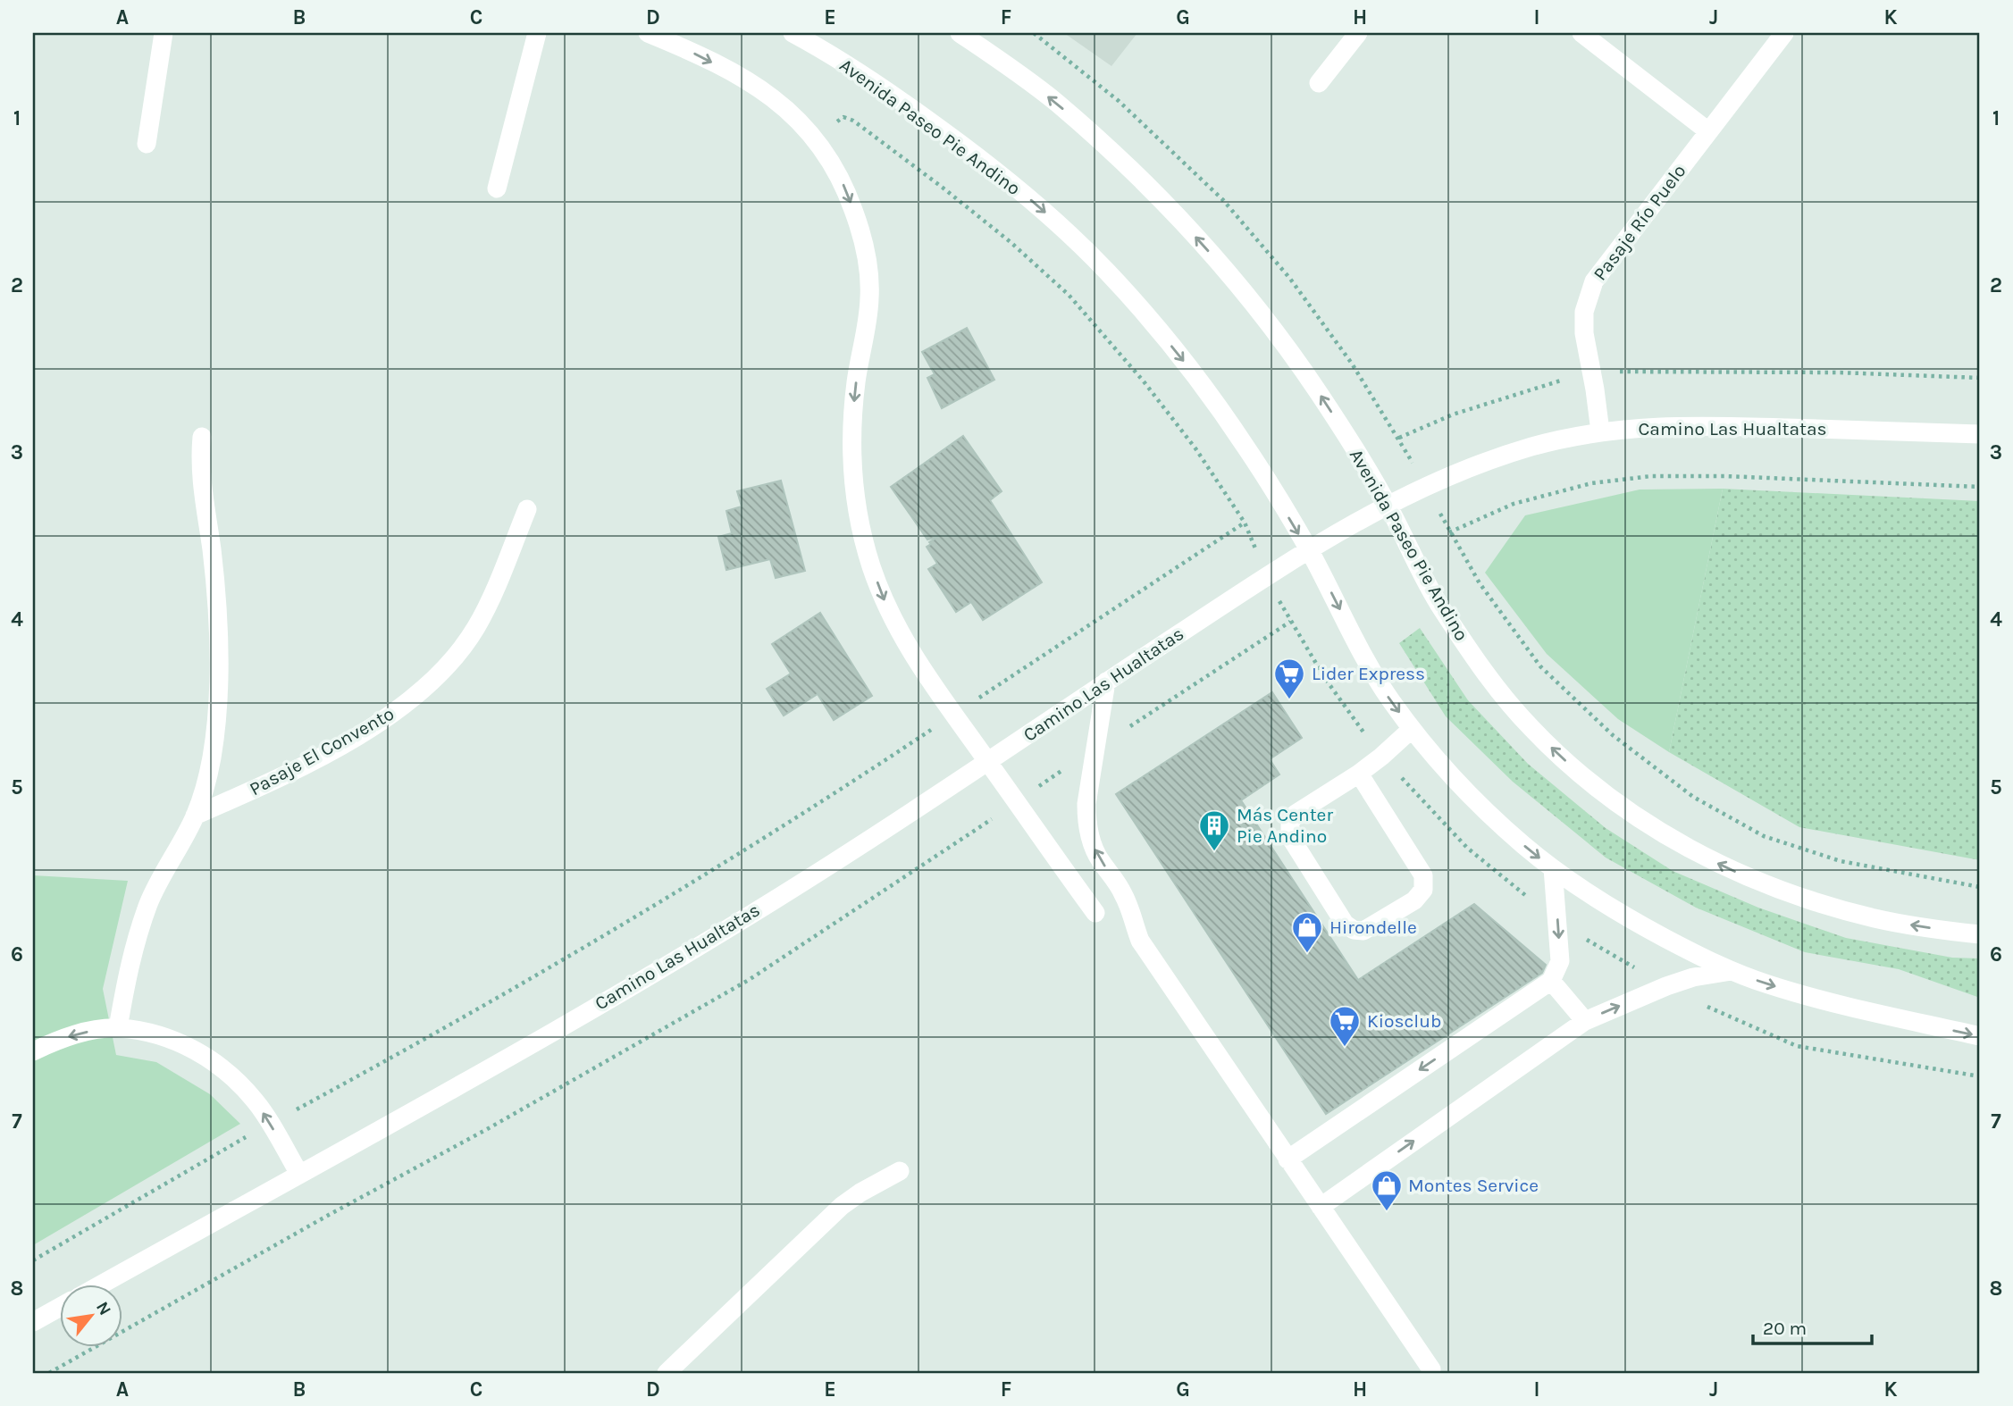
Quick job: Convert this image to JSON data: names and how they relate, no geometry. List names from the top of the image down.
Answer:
{
  "streets": {
    "street": [
      "Avenida Paseo Pie Andino",
      "Pasaje Río Puelo",
      "Camino Las Hualtatas",
      "Pasaje El Convento"
    ]
  },
  "crossings": [
    ["Avenida Paseo Pie Andino", "Camino Las Hualtatas"],
    ["Pasaje Río Puelo", "Camino Las Hualtatas"]
  ],
  "places": {
    "supermarket": ["Lider Express", "Kiosclub"],
    "building": ["Más Center Pie Andino"],
    "shop": ["Hirondelle", "Montes Service"]
  },
  "scale_bar": "20 m",
  "north": "top right",
  "grid": {
    "columns": [
      "A",
      "B",
      "C",
      "D",
      "E",
      "F",
      "G",
      "H",
      "I",
      "J",
      "K"
    ],
    "rows": [
      "1",
      "2",
      "3",
      "4",
      "5",
      "6",
      "7",
      "8"
    ]
  }
}
